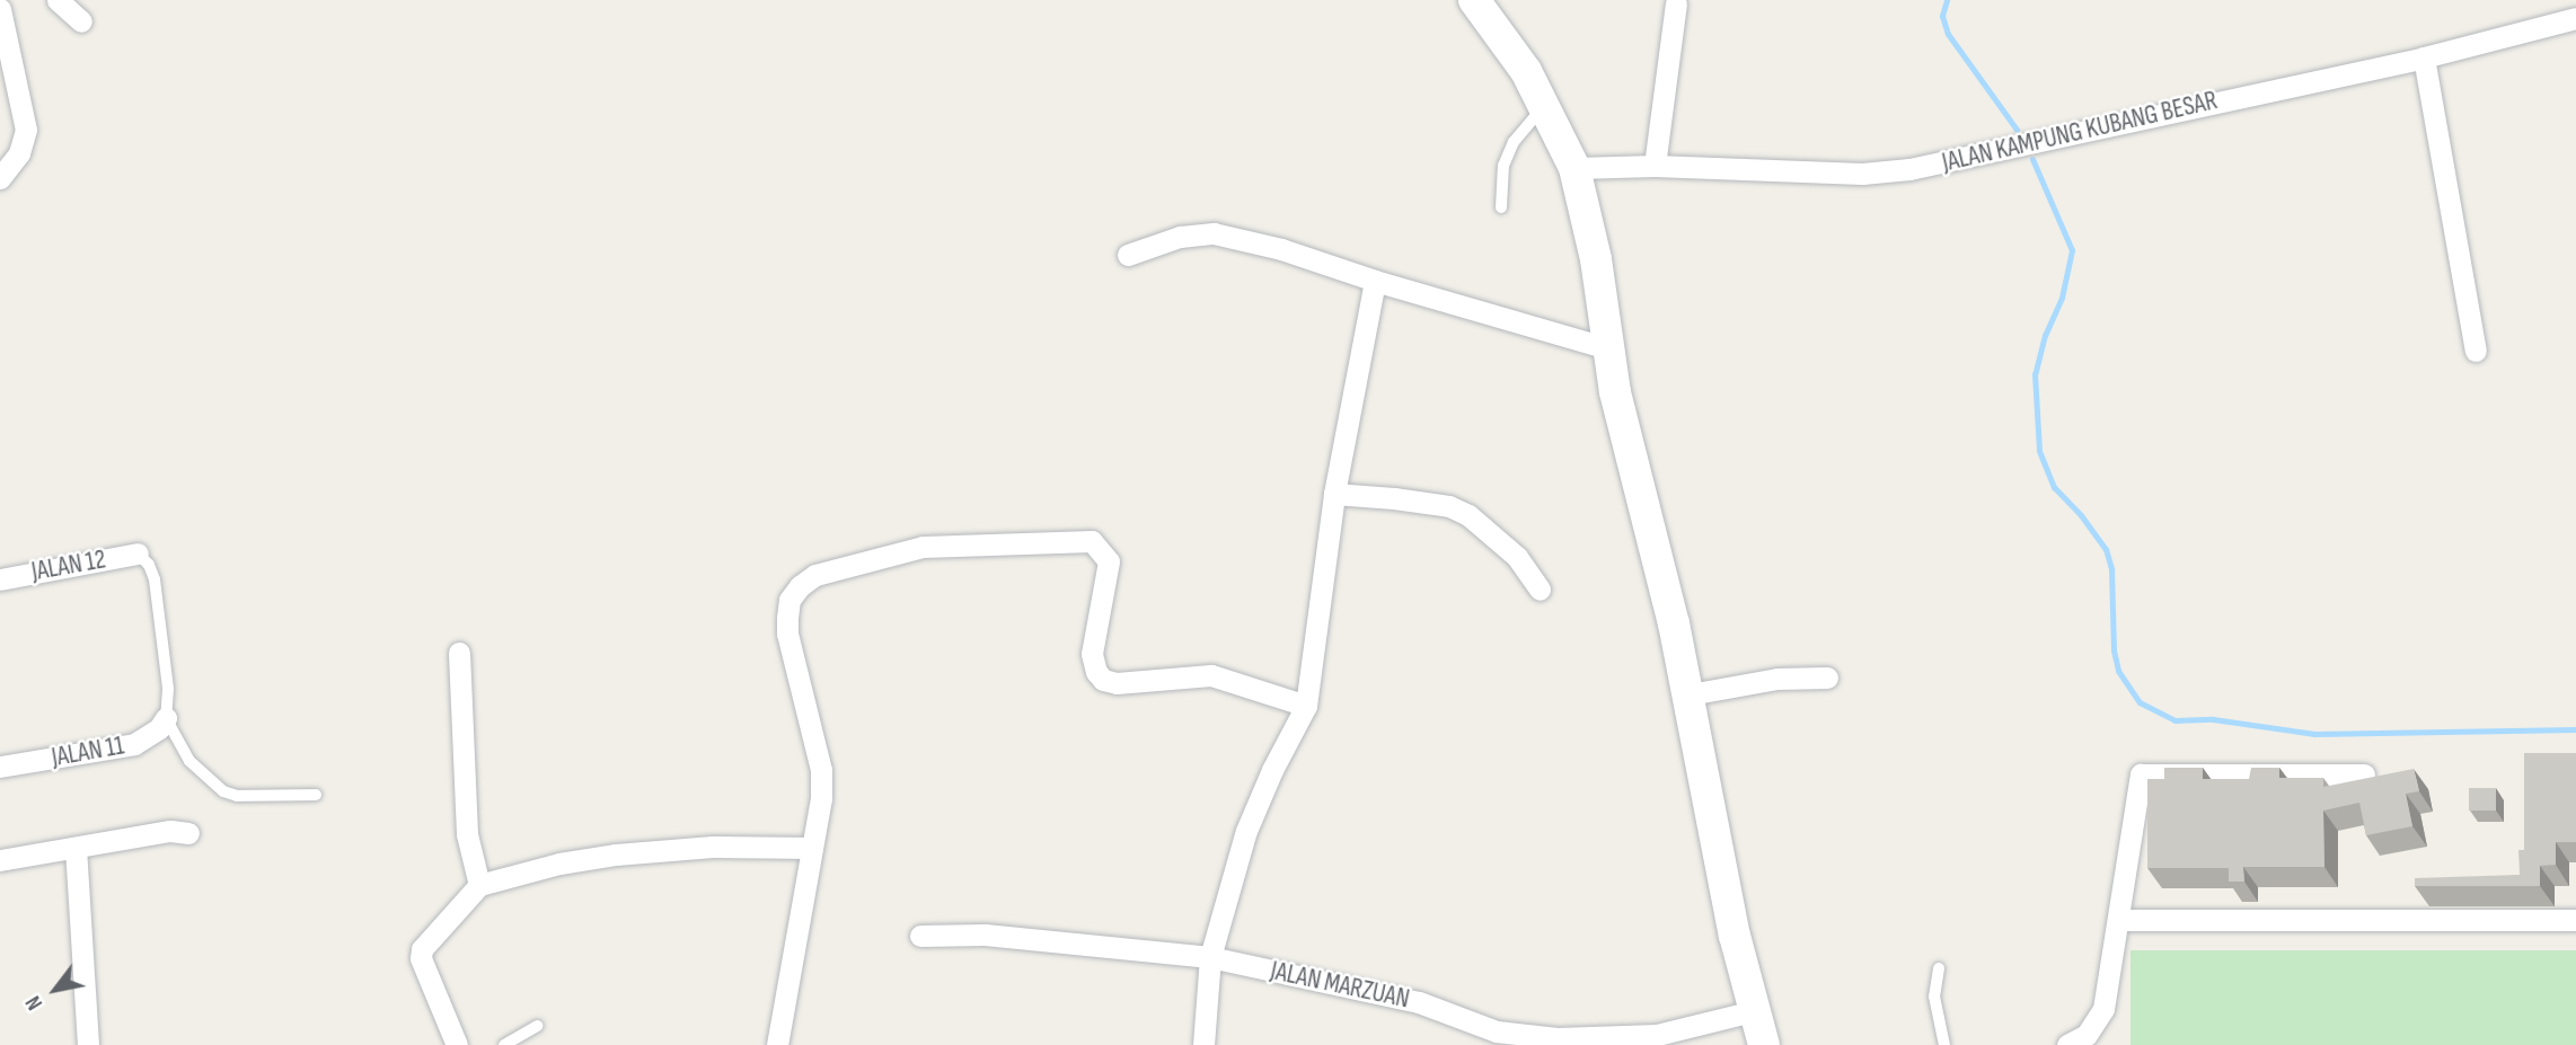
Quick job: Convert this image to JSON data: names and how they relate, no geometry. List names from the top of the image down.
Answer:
{
  "streets": {
    "street": [
      "JALAN KAMPUNG KUBANG BESAR",
      "JALAN 12",
      "JALAN 11",
      "JALAN MARZUAN"
    ]
  },
  "north": "bottom left"
}
